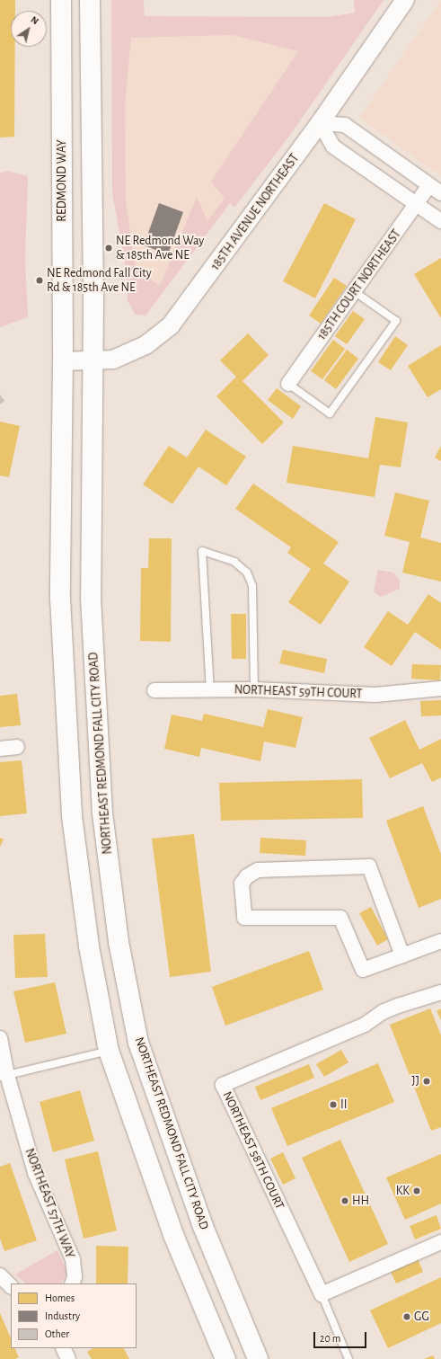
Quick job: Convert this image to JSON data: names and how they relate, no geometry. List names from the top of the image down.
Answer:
{
  "streets": {
    "main road": ["REDMOND WAY", "NORTHEAST REDMOND FALL CITY ROAD"],
    "street": [
      "185TH AVENUE NORTHEAST",
      "185TH COURT NORTHEAST",
      "NORTHEAST 59TH COURT",
      "NORTHEAST 58TH COURT",
      "NORTHEAST 57TH WAY"
    ]
  },
  "crossings": [
    ["REDMOND WAY", "185TH AVENUE NORTHEAST"],
    ["185TH AVENUE NORTHEAST", "NORTHEAST REDMOND FALL CITY ROAD"]
  ],
  "places": [
    "NE Redmond Way & 185th Ave NE",
    "NE Redmond Fall City Rd & 185th Ave NE",
    "JJ",
    "II",
    "KK",
    "HH",
    "GG"
  ],
  "legend": ["Homes", "Industry", "Other"],
  "scale_bar": "20 m",
  "north": "top right"
}
